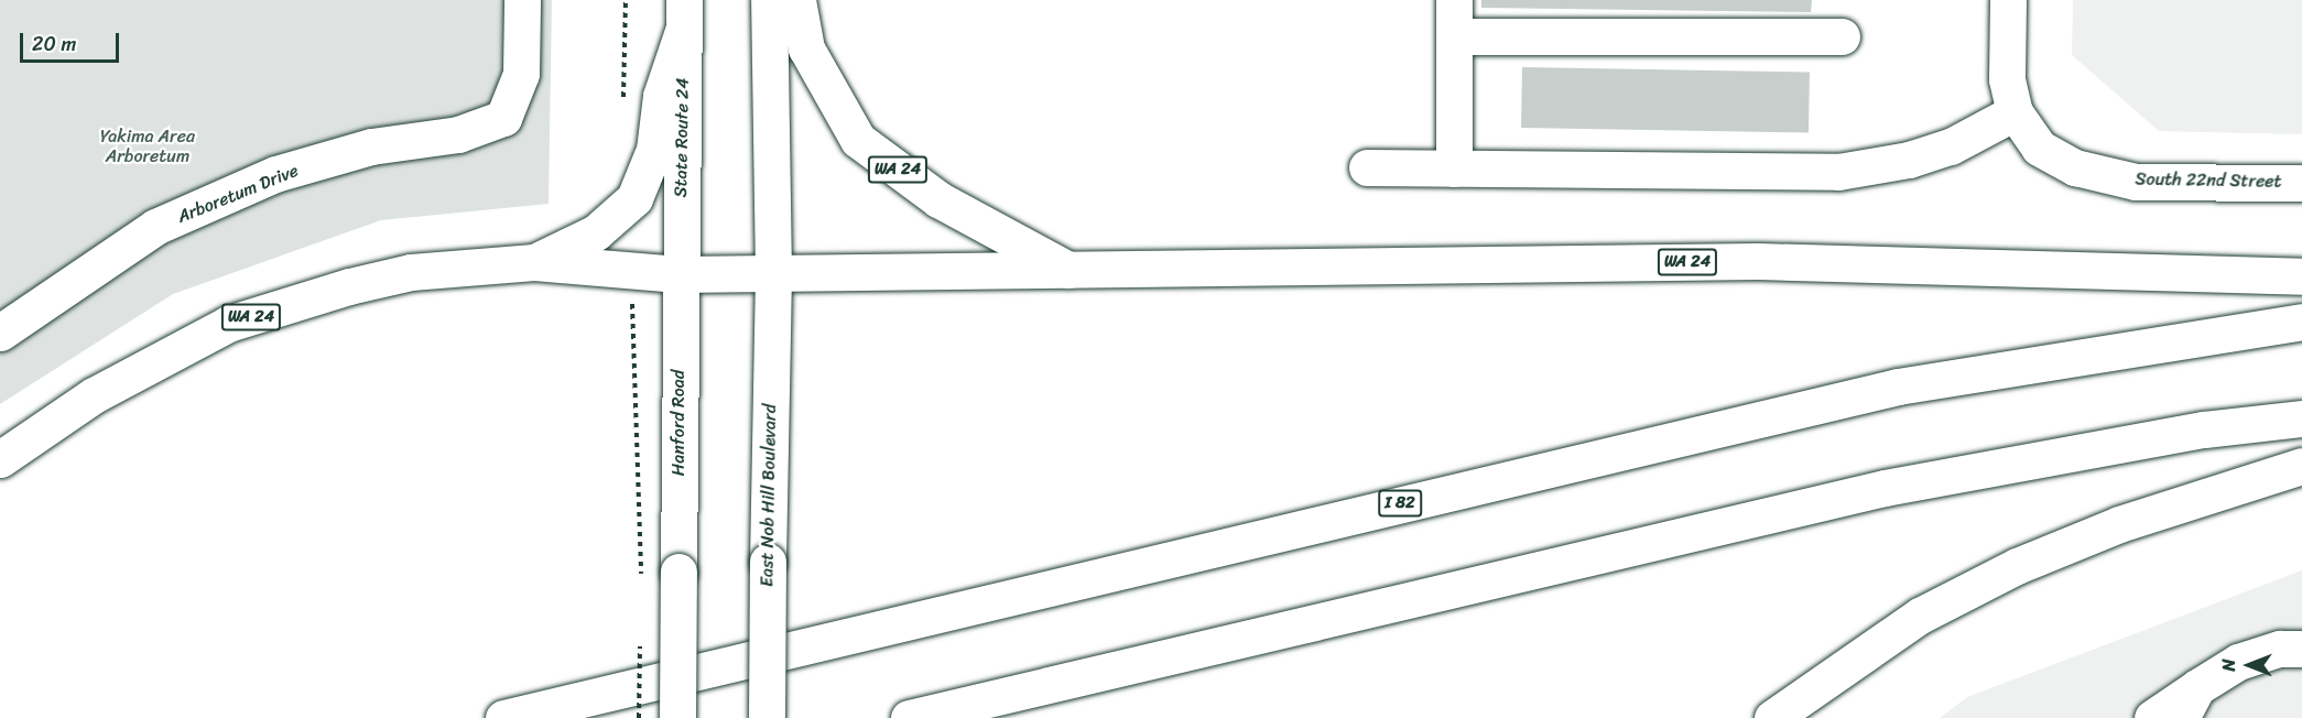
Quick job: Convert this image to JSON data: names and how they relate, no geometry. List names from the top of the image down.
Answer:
{
  "streets": {
    "main road": [
      "State Route 24",
      "WA 24",
      "South 22nd Street",
      "Arboretum Drive",
      "Hanford Road",
      "East Nob Hill Boulevard",
      "I 82"
    ]
  },
  "crossings": [
    ["State Route 24", "WA 24"],
    ["State Route 24", "Hanford Road"]
  ],
  "parks": ["Yakima Area Arboretum"],
  "scale_bar": "20 m",
  "north": "left"
}
